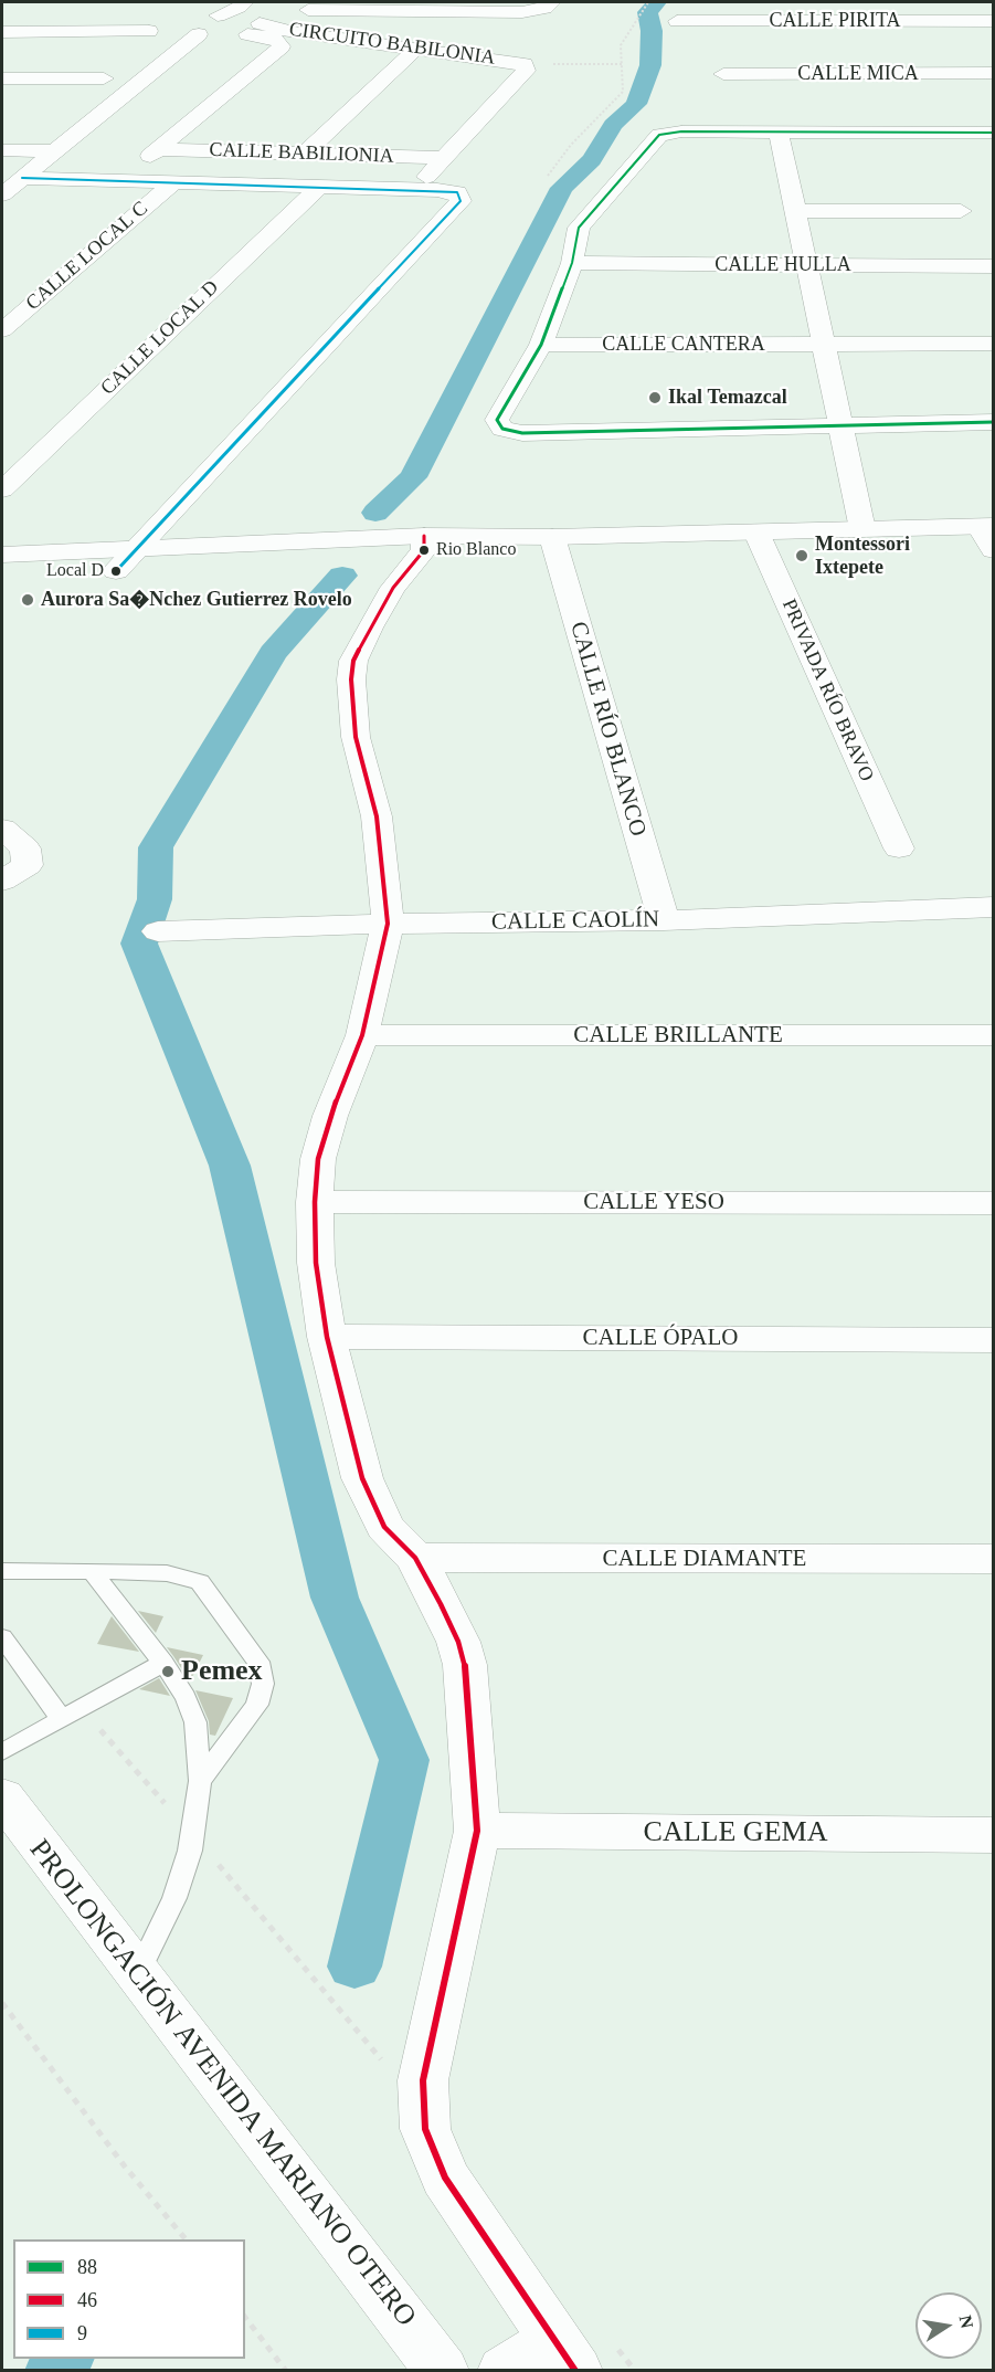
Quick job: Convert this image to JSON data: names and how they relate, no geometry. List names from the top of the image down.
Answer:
{
  "streets": {
    "street": [
      "CALLE PIRITA",
      "CIRCUITO BABILONIA",
      "CALLE MICA",
      "CALLE BABILIONIA",
      "CALLE LOCAL C",
      "CALLE HULLA",
      "CALLE LOCAL D",
      "CALLE CANTERA",
      "PRIVADA RÍO BRAVO",
      "CALLE RÍO BLANCO",
      "CALLE CAOLÍN",
      "CALLE BRILLANTE",
      "CALLE YESO",
      "CALLE ÓPALO",
      "CALLE DIAMANTE",
      "CALLE GEMA",
      "PROLONGACIÓN AVENIDA MARIANO OTERO"
    ]
  },
  "crossings": [
    ["CIRCUITO BABILONIA", "CALLE BABILIONIA"],
    ["CALLE RÍO BLANCO", "CALLE CAOLÍN"]
  ],
  "places": [
    "Ikal Temazcal",
    "Rio Blanco",
    "Montessori Ixtepete",
    "Local D",
    "Aurora Sa�Nchez Gutierrez Rovelo",
    "Pemex"
  ],
  "lines": ["transit line 88", "transit line 9", "transit line 46"],
  "legend": ["88", "46", "9"],
  "north": "right"
}
